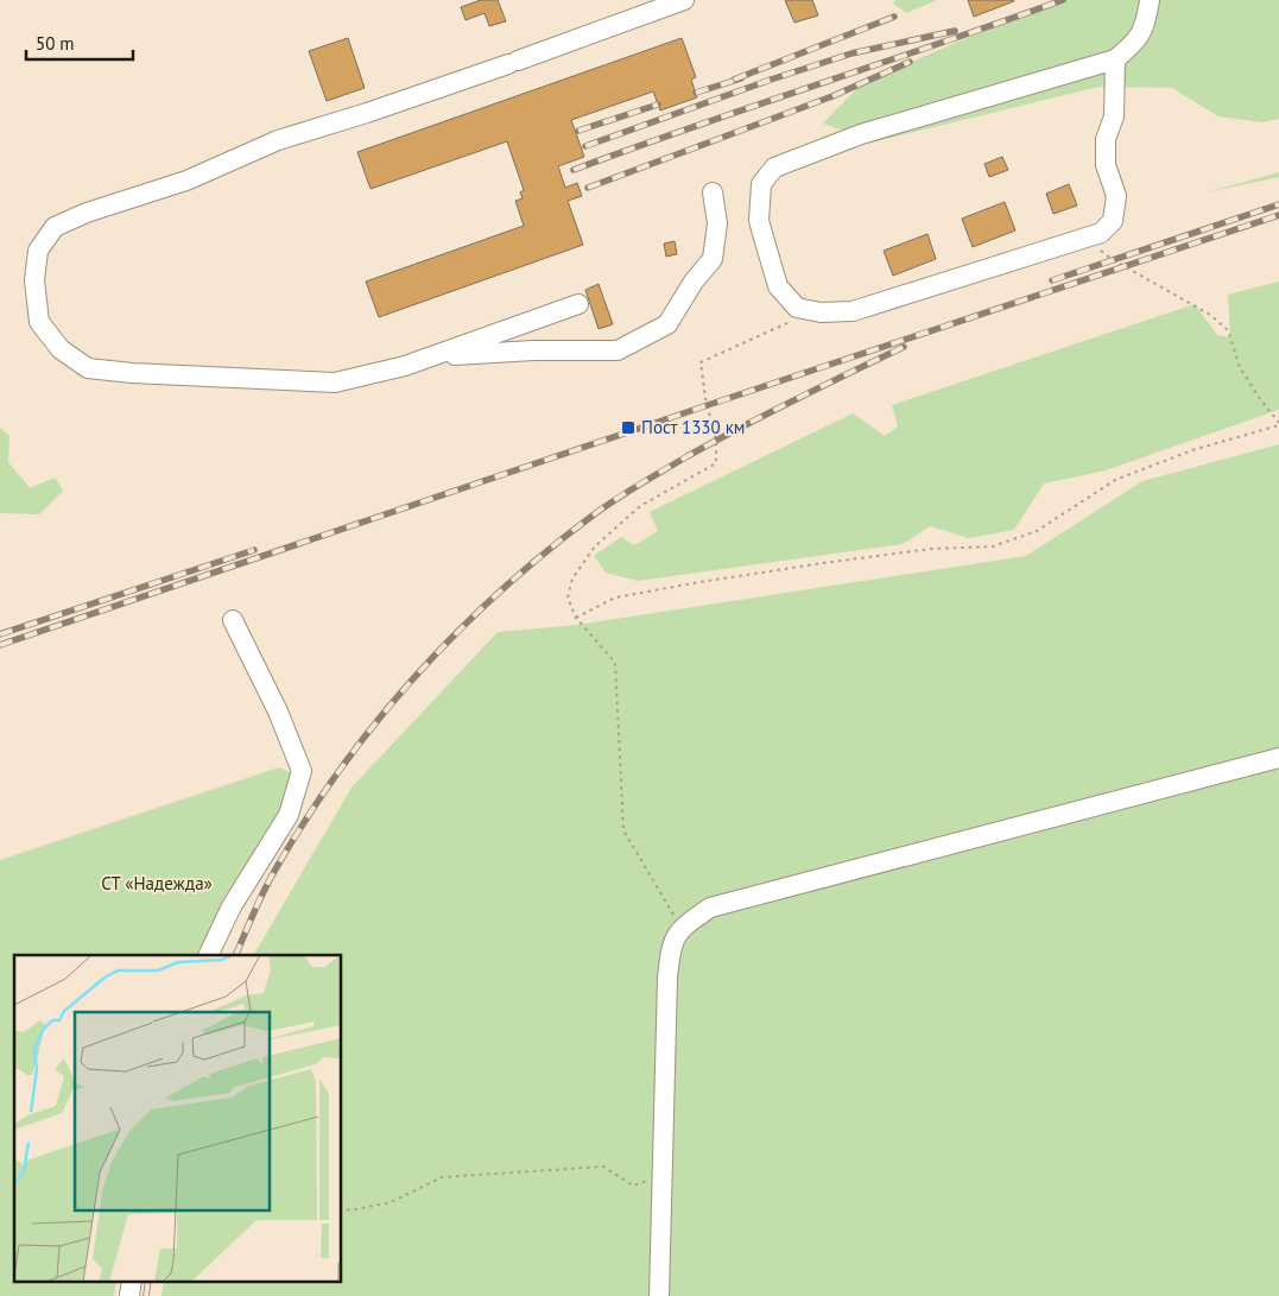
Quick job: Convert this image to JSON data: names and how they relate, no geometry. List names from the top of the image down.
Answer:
{
  "parks": ["СТ «Надежда»"],
  "places": {
    "transit": ["Пост 1330 км"]
  },
  "scale_bar": "50 m"
}
